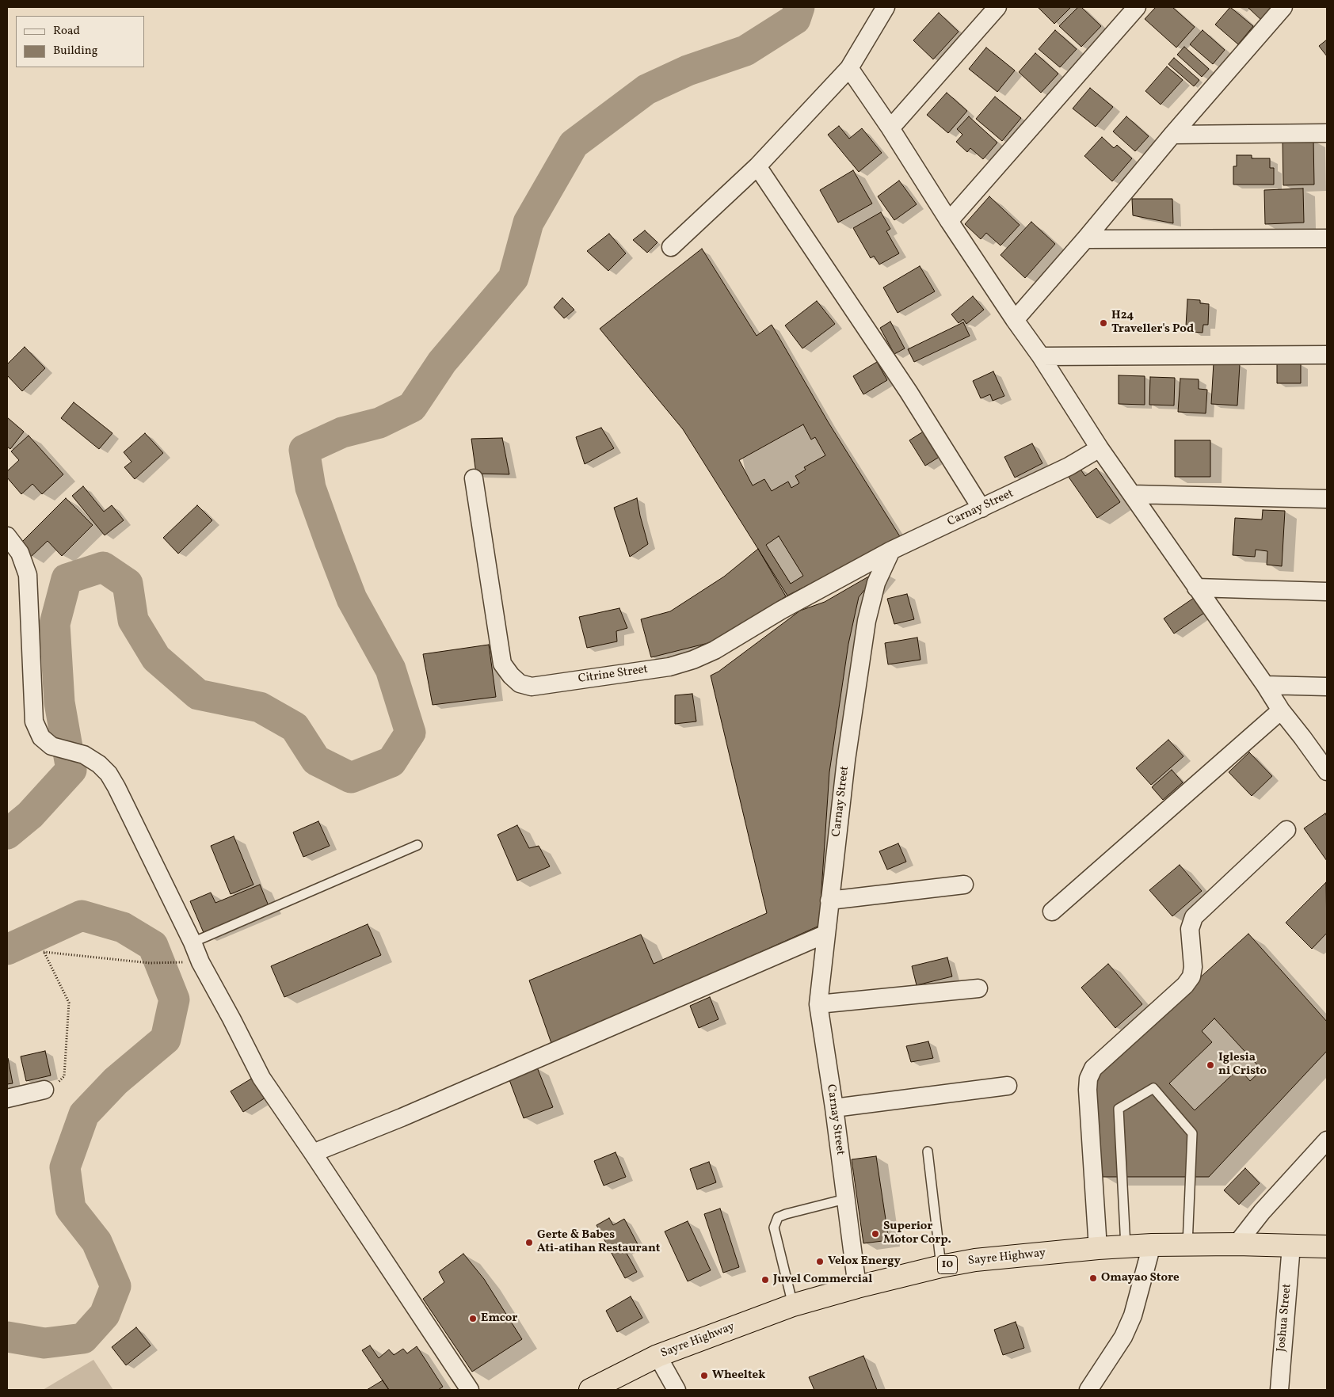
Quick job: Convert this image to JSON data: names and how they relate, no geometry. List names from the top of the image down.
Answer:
{
  "streets": {
    "highway": ["Sayre Highway", "10"],
    "street": ["Carnay Street", "Citrine Street", "Joshua Street"]
  },
  "crossings": [
    ["Carnay Street", "Citrine Street"],
    ["Carnay Street", "Sayre Highway"],
    ["Sayre Highway", "Joshua Street"]
  ],
  "places": [
    "H24 Traveller's Pod",
    "Iglesia ni Cristo",
    "Superior Motor Corp.",
    "Gerte & Babes Ati-atihan Restaurant",
    "Velox Energy",
    "Omayao Store",
    "Juvel Commercial",
    "Emcor",
    "Wheeltek"
  ],
  "legend": ["Road", "Building"]
}
